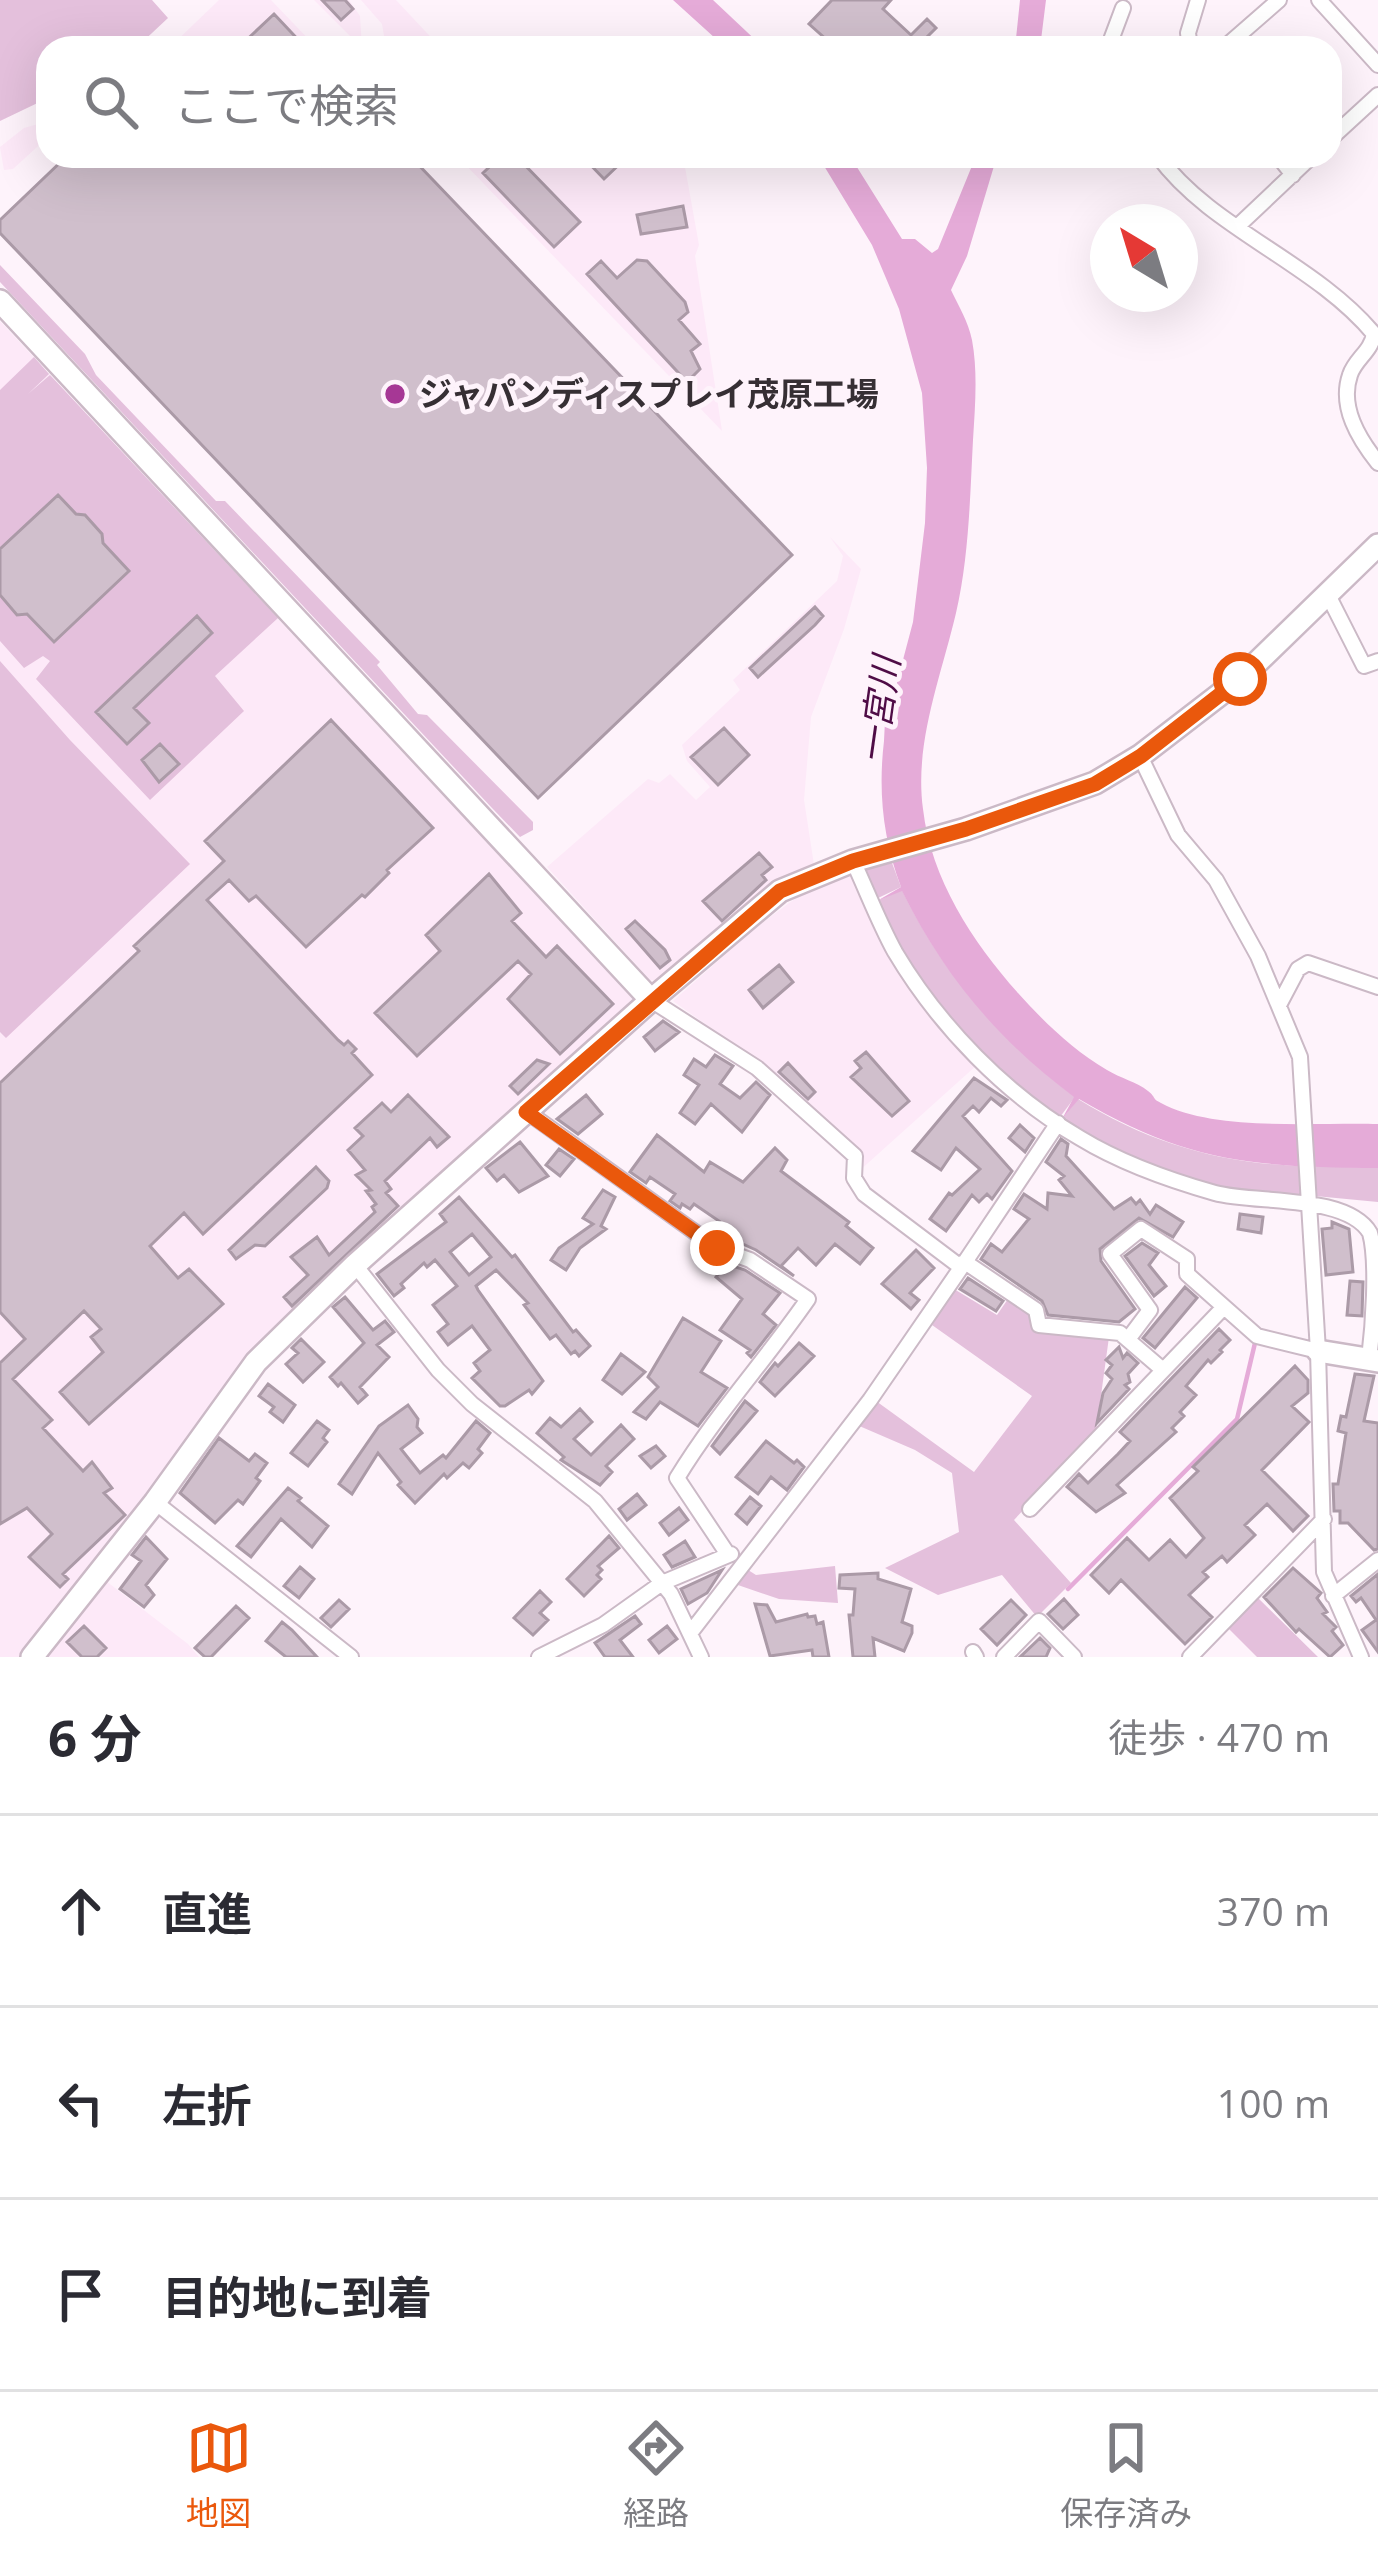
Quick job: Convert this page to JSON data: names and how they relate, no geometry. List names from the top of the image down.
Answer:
{
  "water": ["一宮川"],
  "places": ["ジャパンディスプレイ茂原工場"],
  "north": "top left",
  "page": {
    "search": "ここで検索",
    "heading": ["6 分", "徒歩 · 470 m"],
    "list": [
      ["直進", "370 m"],
      ["左折", "100 m"],
      "目的地に到着"
    ],
    "nav": ["地図", "経路", "保存済み"]
  }
}
